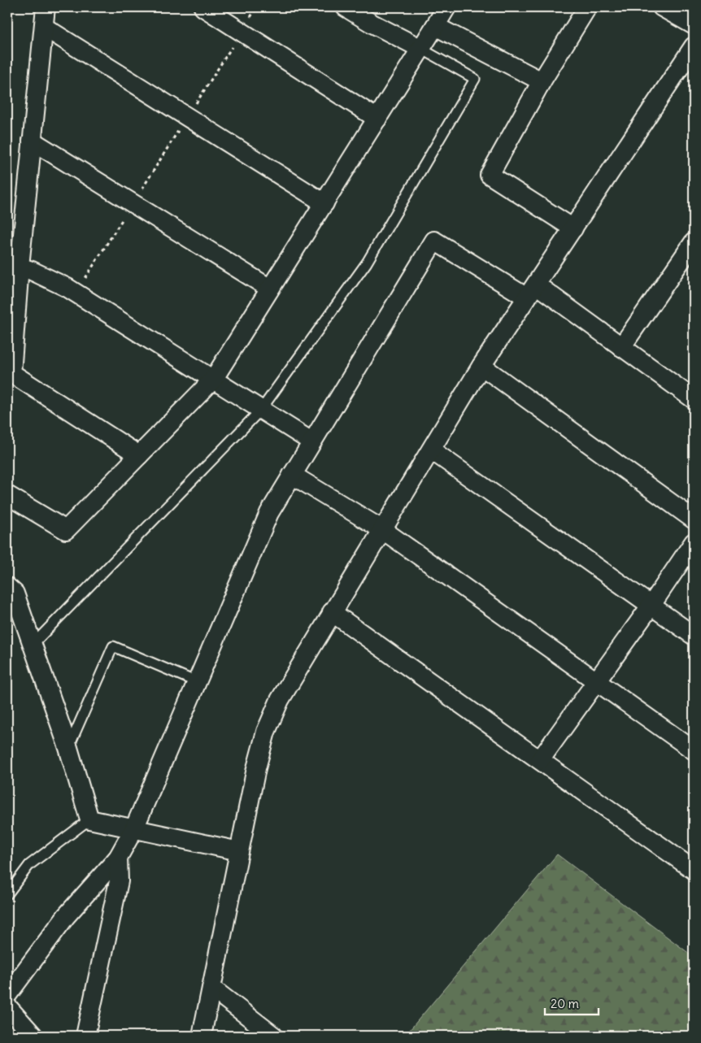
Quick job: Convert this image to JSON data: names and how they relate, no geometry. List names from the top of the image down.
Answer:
{
  "scale_bar": "20 m"
}
